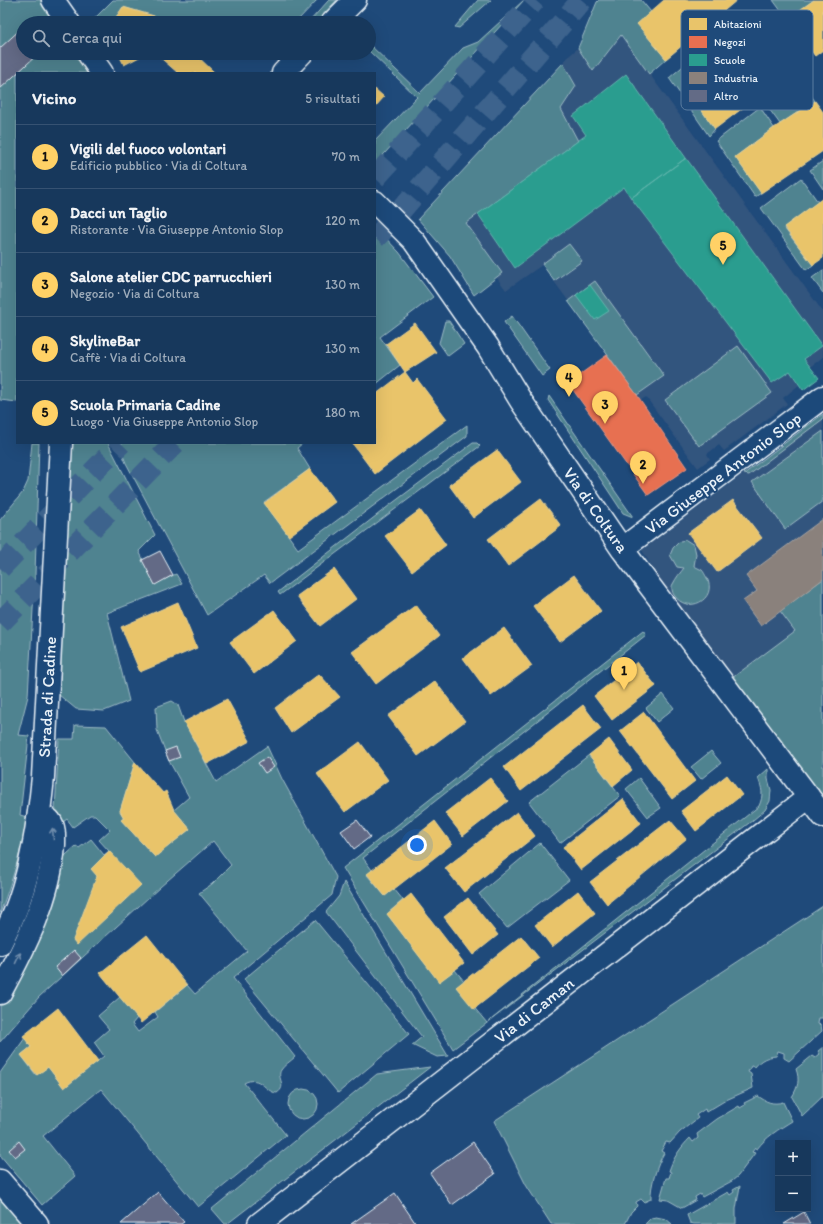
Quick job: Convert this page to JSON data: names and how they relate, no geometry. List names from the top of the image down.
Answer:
{
  "streets": {
    "street": [
      "Via Giuseppe Antonio Slop",
      "Via di Coltura",
      "Strada di Cadine",
      "Via di Caman"
    ]
  },
  "crossings": [
    ["Via Giuseppe Antonio Slop", "Via di Coltura"],
    ["Via di Coltura", "Via di Caman"]
  ],
  "legend": [
    "Abitazioni",
    "Negozi",
    "Scuole",
    "Industria",
    "Altro"
  ],
  "page": {
    "search": "Cerca qui",
    "heading": ["Vicino", "5 risultati"],
    "list": [
      {
        "mark": "1",
        "name": "Vigili del fuoco volontari",
        "note": "Edificio pubblico · Via di Coltura",
        "value": "70 m"
      },
      {
        "mark": "2",
        "name": "Dacci un Taglio",
        "note": "Ristorante · Via Giuseppe Antonio Slop",
        "value": "120 m"
      },
      {
        "mark": "3",
        "name": "Salone atelier CDC parrucchieri",
        "note": "Negozio · Via di Coltura",
        "value": "130 m"
      },
      {
        "mark": "4",
        "name": "SkylineBar",
        "note": "Caffè · Via di Coltura",
        "value": "130 m"
      },
      {
        "mark": "5",
        "name": "Scuola Primaria Cadine",
        "note": "Luogo · Via Giuseppe Antonio Slop",
        "value": "180 m"
      }
    ],
    "pins": [
      "5",
      "4",
      "3",
      "2",
      "1"
    ],
    "map_buttons": ["+", "−"]
  }
}
